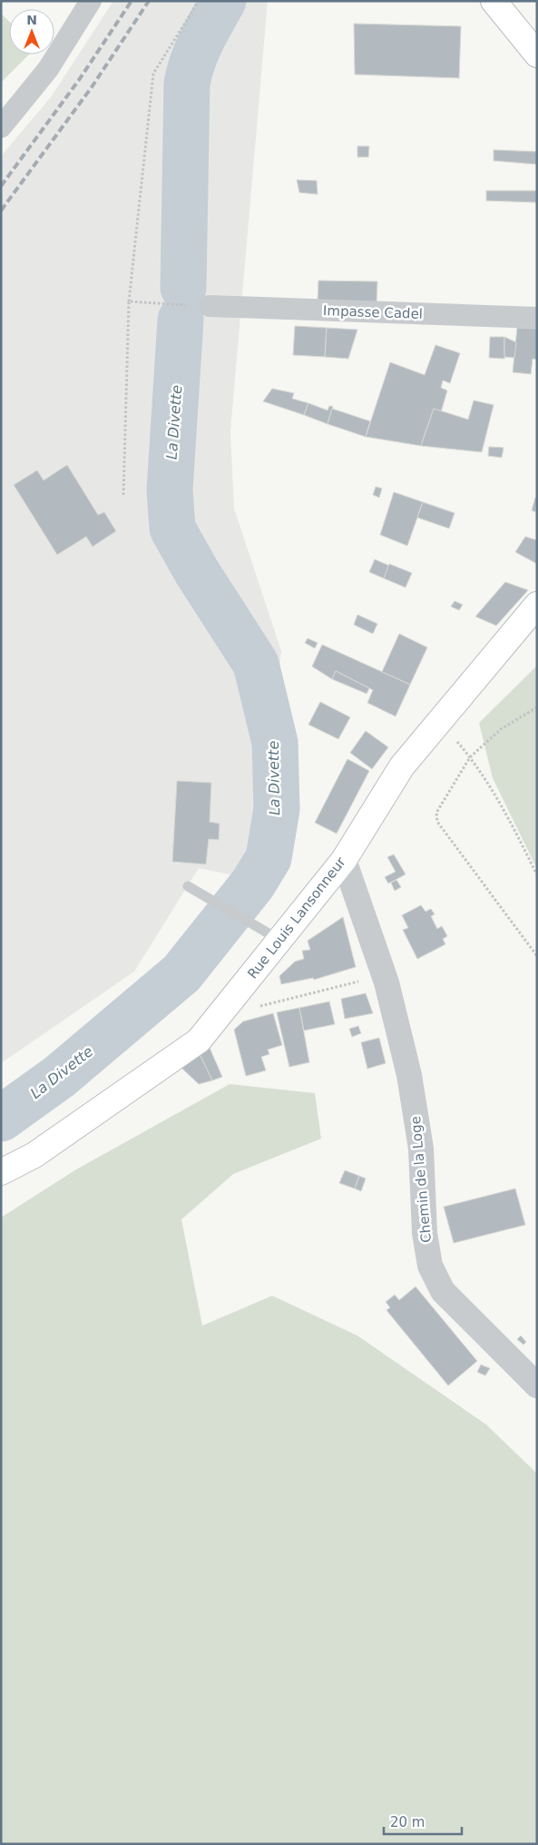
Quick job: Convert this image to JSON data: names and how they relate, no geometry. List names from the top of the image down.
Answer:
{
  "streets": {
    "main road": ["Rue Louis Lansonneur"],
    "street": ["Impasse Cadel", "Chemin de la Loge"]
  },
  "crossings": [
    ["Rue Louis Lansonneur", "Chemin de la Loge"]
  ],
  "water": ["La Divette"],
  "scale_bar": "20 m",
  "north": "top"
}
